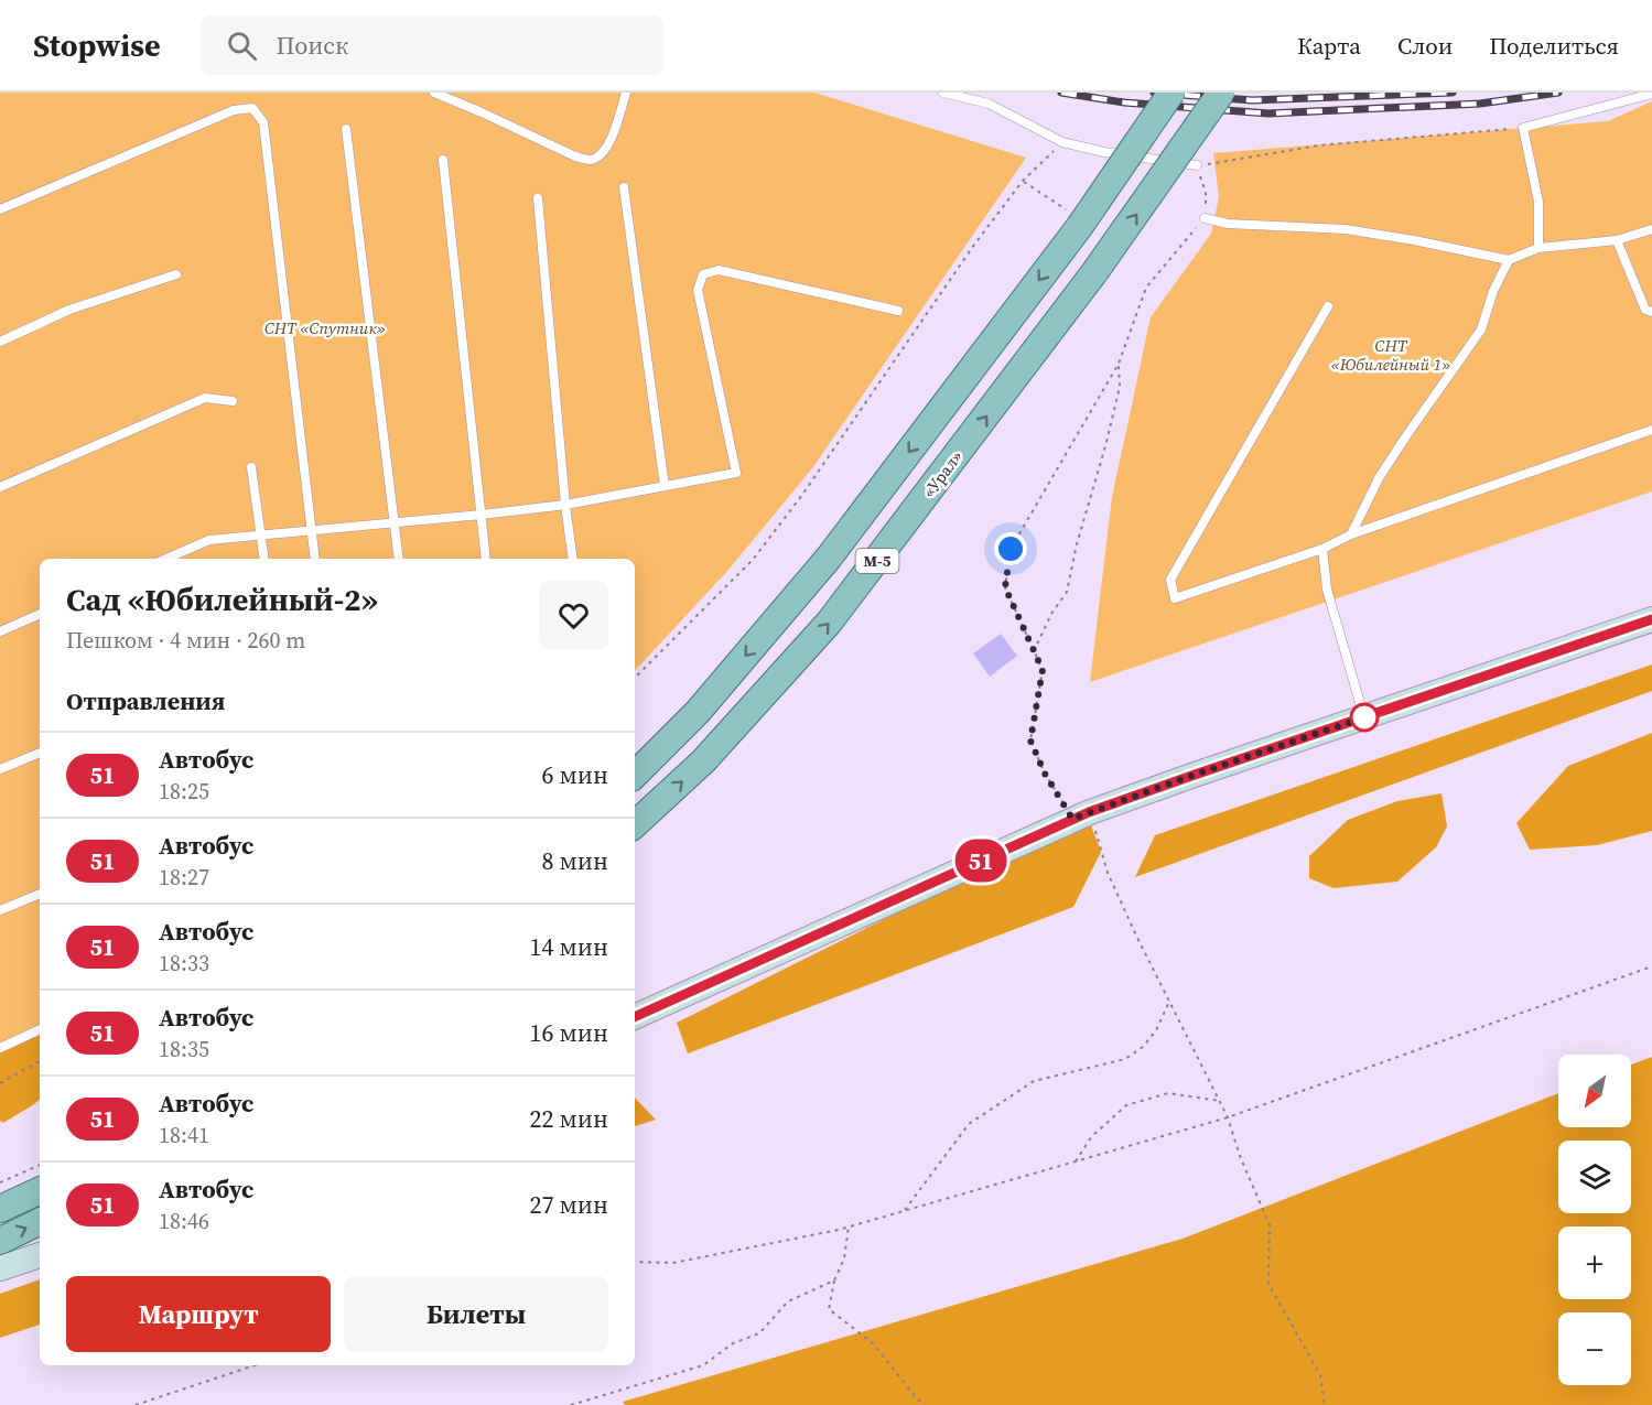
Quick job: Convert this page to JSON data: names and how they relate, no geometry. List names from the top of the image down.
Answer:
{
  "streets": {
    "main road": ["«Урал»", "М-5"]
  },
  "parks": ["СНТ «Спутник»", "СНТ «Юбилейный 1»"],
  "lines": ["bus line 51"],
  "north": "bottom left",
  "page": {
    "header": "Stopwise",
    "search": "Поиск",
    "nav": ["Карта", "Слои", "Поделиться"],
    "on_map": "51",
    "heading": [
      ["Сад «Юбилейный-2»", "Пешком · 4 мин · 260 m"],
      "Отправления"
    ],
    "list": [
      {
        "mark": "51",
        "name": "Автобус",
        "note": "18:25",
        "value": "6 мин"
      },
      {
        "mark": "51",
        "name": "Автобус",
        "note": "18:27",
        "value": "8 мин"
      },
      {
        "mark": "51",
        "name": "Автобус",
        "note": "18:33",
        "value": "14 мин"
      },
      {
        "mark": "51",
        "name": "Автобус",
        "note": "18:35",
        "value": "16 мин"
      },
      {
        "mark": "51",
        "name": "Автобус",
        "note": "18:41",
        "value": "22 мин"
      },
      {
        "mark": "51",
        "name": "Автобус",
        "note": "18:46",
        "value": "27 мин"
      }
    ],
    "map_buttons": ["+", "−"],
    "buttons": ["Маршрут", "Билеты"]
  }
}
